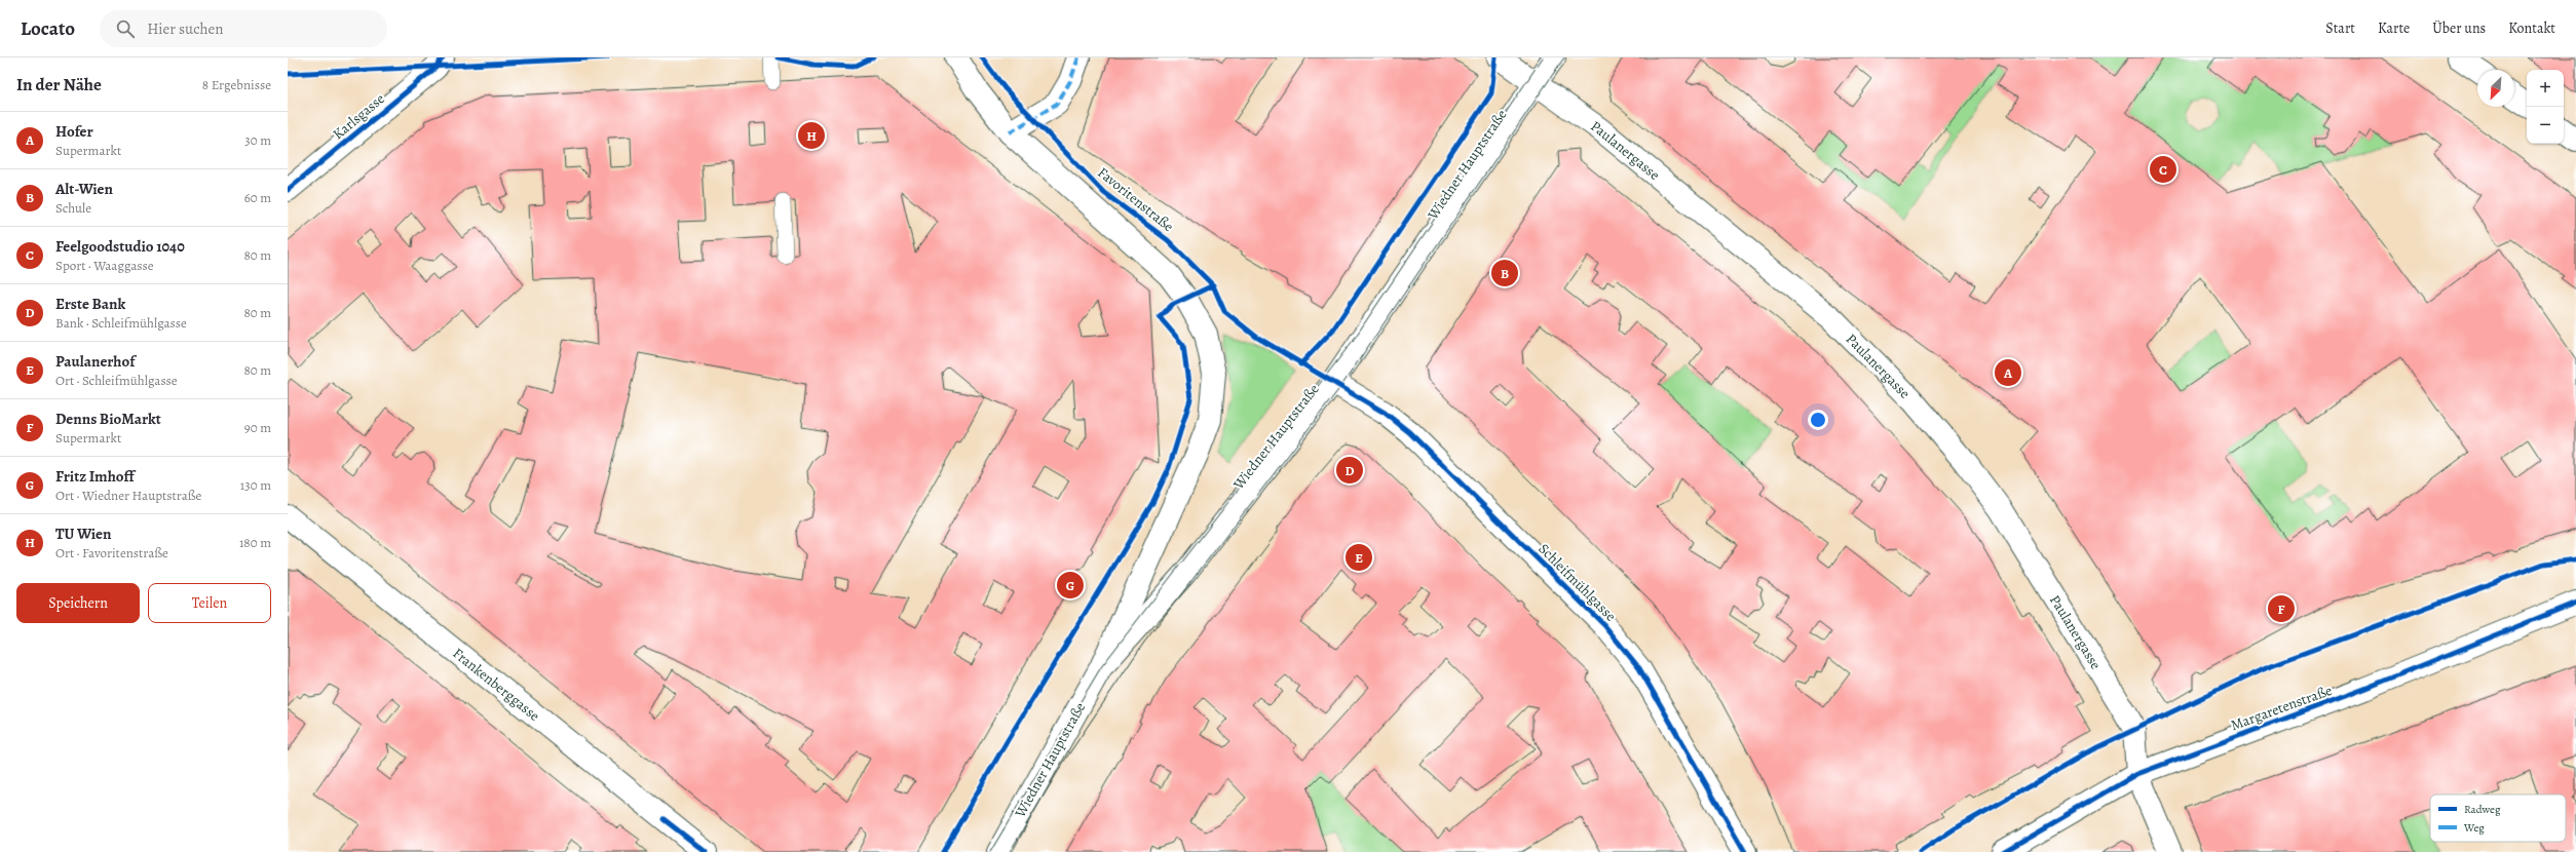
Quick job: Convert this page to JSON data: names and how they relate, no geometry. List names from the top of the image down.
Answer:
{
  "streets": {
    "street": [
      "Karlsgasse",
      "Paulanergasse",
      "Wiedner Hauptstraße",
      "Schleifmühlgasse",
      "Frankenberggasse",
      "Margaretenstraße"
    ],
    "cycle path": ["Favoritenstraße"]
  },
  "crossings": [
    ["Paulanergasse", "Wiedner Hauptstraße"],
    ["Paulanergasse", "Margaretenstraße"],
    ["Wiedner Hauptstraße", "Schleifmühlgasse"]
  ],
  "legend": ["Radweg", "Weg"],
  "north": "bottom left",
  "page": {
    "header": "Locato",
    "search": "Hier suchen",
    "nav": [
      "Start",
      "Karte",
      "Über uns",
      "Kontakt"
    ],
    "heading": ["In der Nähe", "8 Ergebnisse"],
    "map_buttons": ["+", "−"],
    "list": [
      {
        "mark": "A",
        "name": "Hofer",
        "note": "Supermarkt",
        "value": "30 m"
      },
      {
        "mark": "B",
        "name": "Alt-Wien",
        "note": "Schule",
        "value": "60 m"
      },
      {
        "mark": "C",
        "name": "Feelgoodstudio 1040",
        "note": "Sport · Waaggasse",
        "value": "80 m"
      },
      {
        "mark": "D",
        "name": "Erste Bank",
        "note": "Bank · Schleifmühlgasse",
        "value": "80 m"
      },
      {
        "mark": "E",
        "name": "Paulanerhof",
        "note": "Ort · Schleifmühlgasse",
        "value": "80 m"
      },
      {
        "mark": "F",
        "name": "Denns BioMarkt",
        "note": "Supermarkt",
        "value": "90 m"
      },
      {
        "mark": "G",
        "name": "Fritz Imhoff",
        "note": "Ort · Wiedner Hauptstraße",
        "value": "130 m"
      },
      {
        "mark": "H",
        "name": "TU Wien",
        "note": "Ort · Favoritenstraße",
        "value": "180 m"
      }
    ],
    "pins": [
      "H",
      "C",
      "B",
      "A",
      "D",
      "E",
      "G",
      "F"
    ],
    "buttons": ["Speichern", "Teilen"]
  }
}
